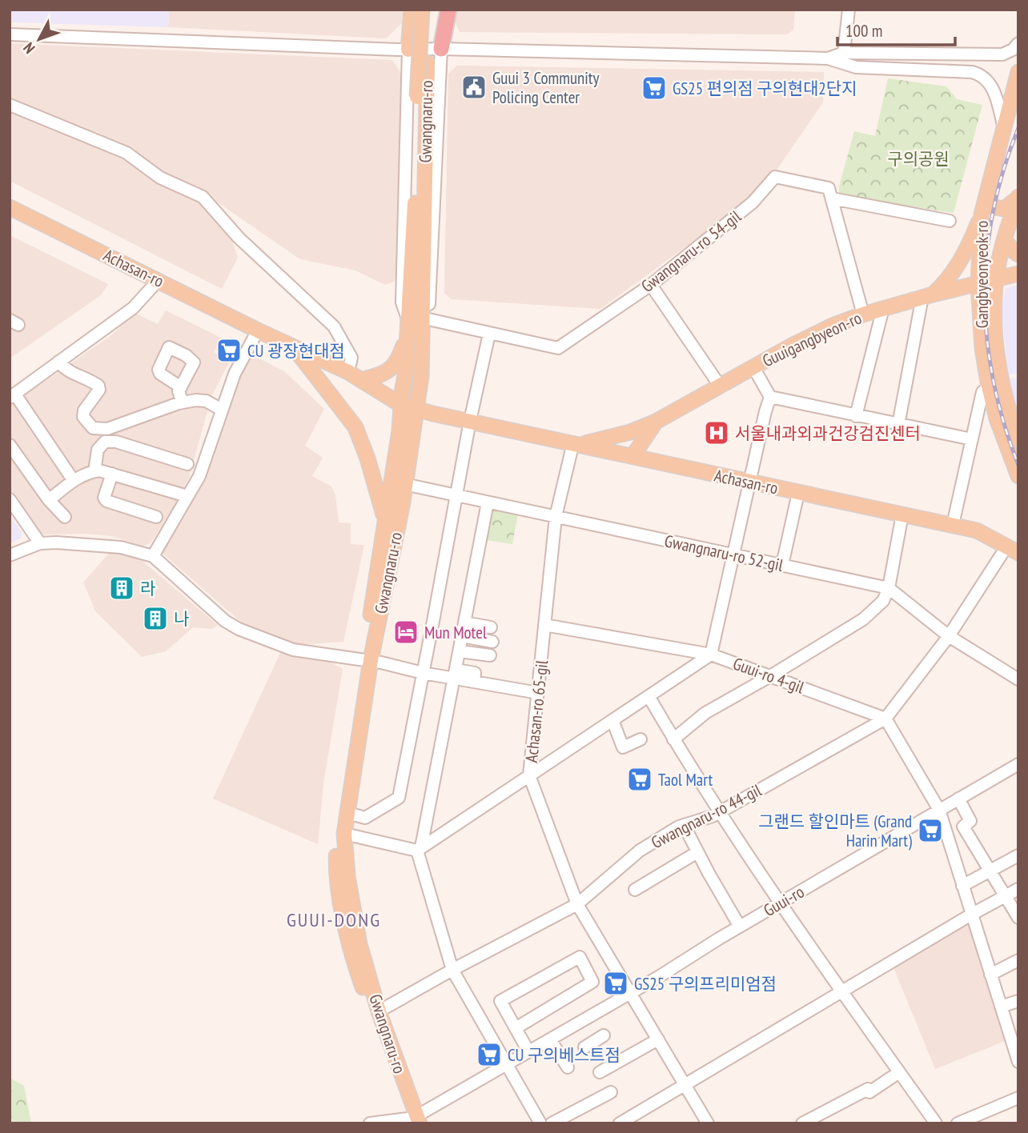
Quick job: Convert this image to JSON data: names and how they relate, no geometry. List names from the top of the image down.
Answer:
{
  "streets": {
    "main road": [
      "Gwangnaru-ro",
      "Achasan-ro",
      "Gangbyeonyeok-ro",
      "Guuigangbyeon-ro"
    ],
    "street": [
      "Gwangnaru-ro 54-gil",
      "Gwangnaru-ro 52-gil",
      "Guui-ro 4-gil",
      "Achasan-ro 65-gil",
      "Gwangnaru-ro 44-gil",
      "Guui-ro"
    ]
  },
  "crossings": [
    ["Gwangnaru-ro", "Achasan-ro"],
    ["Gwangnaru-ro", "Gwangnaru-ro 52-gil"],
    ["Gwangnaru-ro", "Gwangnaru-ro 44-gil"],
    ["Gwangnaru-ro", "Guui-ro"],
    ["Achasan-ro", "Guuigangbyeon-ro"],
    ["Achasan-ro", "Achasan-ro 65-gil"],
    ["Achasan-ro", "Gwangnaru-ro 44-gil"],
    ["Gangbyeonyeok-ro", "Guuigangbyeon-ro"],
    ["Gwangnaru-ro 52-gil", "Achasan-ro 65-gil"],
    ["Gwangnaru-ro 52-gil", "Gwangnaru-ro 44-gil"],
    ["Guui-ro 4-gil", "Achasan-ro 65-gil"],
    ["Guui-ro 4-gil", "Gwangnaru-ro 44-gil"],
    ["Achasan-ro 65-gil", "Gwangnaru-ro 44-gil"],
    ["Achasan-ro 65-gil", "Guui-ro"]
  ],
  "districts": ["GUUI-DONG"],
  "parks": ["구의공원"],
  "places": {
    "public building": ["Guui 3 Community Policing Center"],
    "supermarket": [
      "GS25 편의점 구의현대2단지",
      "CU 광장현대점",
      "Taol Mart",
      "그랜드 할인마트 (Grand Harin Mart)",
      "GS25 구의프리미엄점",
      "CU 구의베스트점"
    ],
    "hospital": ["서울내과외과건강검진센터"],
    "building": ["라", "나"],
    "hotel": ["Mun Motel"]
  },
  "scale_bar": "100 m",
  "north": "bottom left"
}
